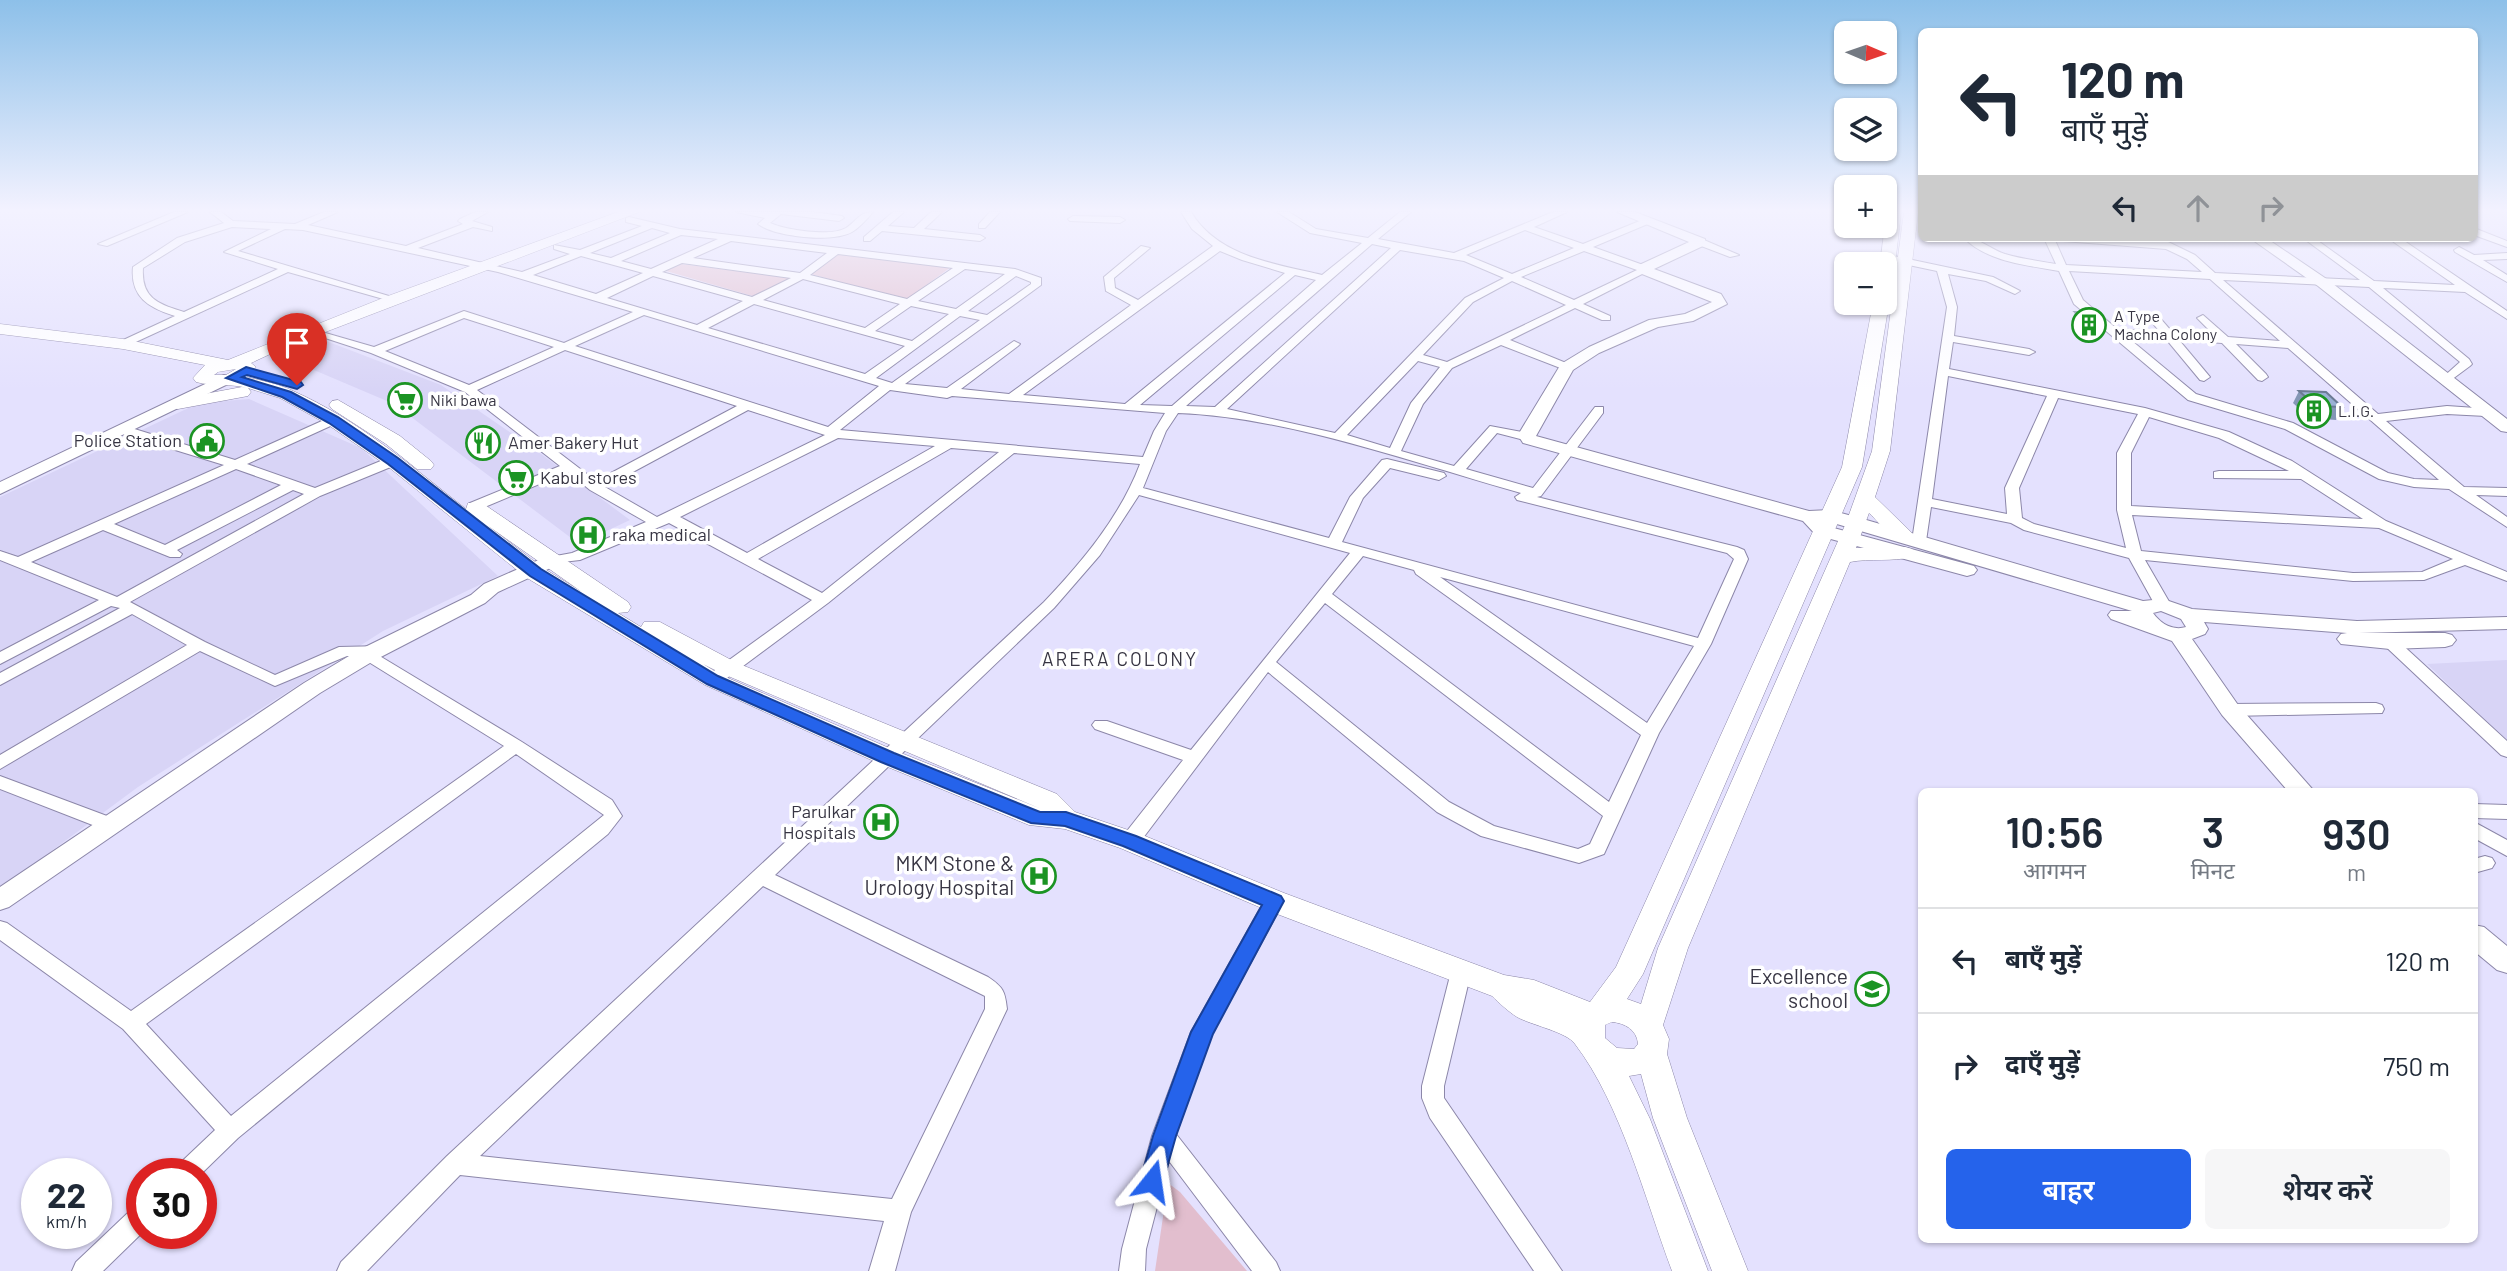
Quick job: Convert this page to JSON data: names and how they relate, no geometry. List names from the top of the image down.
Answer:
{
  "districts": ["ARERA COLONY"],
  "places": {
    "building": ["A Type Machna Colony", "L.I.G."],
    "supermarket": ["Niki bawa", "Kabul stores"],
    "public building": ["Police Station"],
    "restaurant": ["Amer Bakery Hut"],
    "hospital": ["raka medical", "Parulkar Hospitals", "MKM Stone & Urology Hospital"],
    "school or university": ["Excellence school"]
  },
  "north": "right",
  "page": {
    "map_buttons": ["+", "−"],
    "turn": ["120 m", "बाएँ मुड़ें"],
    "eta": [
      "10:56",
      "आगमन",
      "3",
      "मिनट",
      "930",
      "m"
    ],
    "list": [
      {
        "name": "बाएँ मुड़ें",
        "value": "120 m"
      },
      {
        "name": "दाएँ मुड़ें",
        "value": "750 m"
      }
    ],
    "buttons": ["बाहर", "शेयर करें"],
    "speed": "22 km/h",
    "limit": "30"
  }
}
